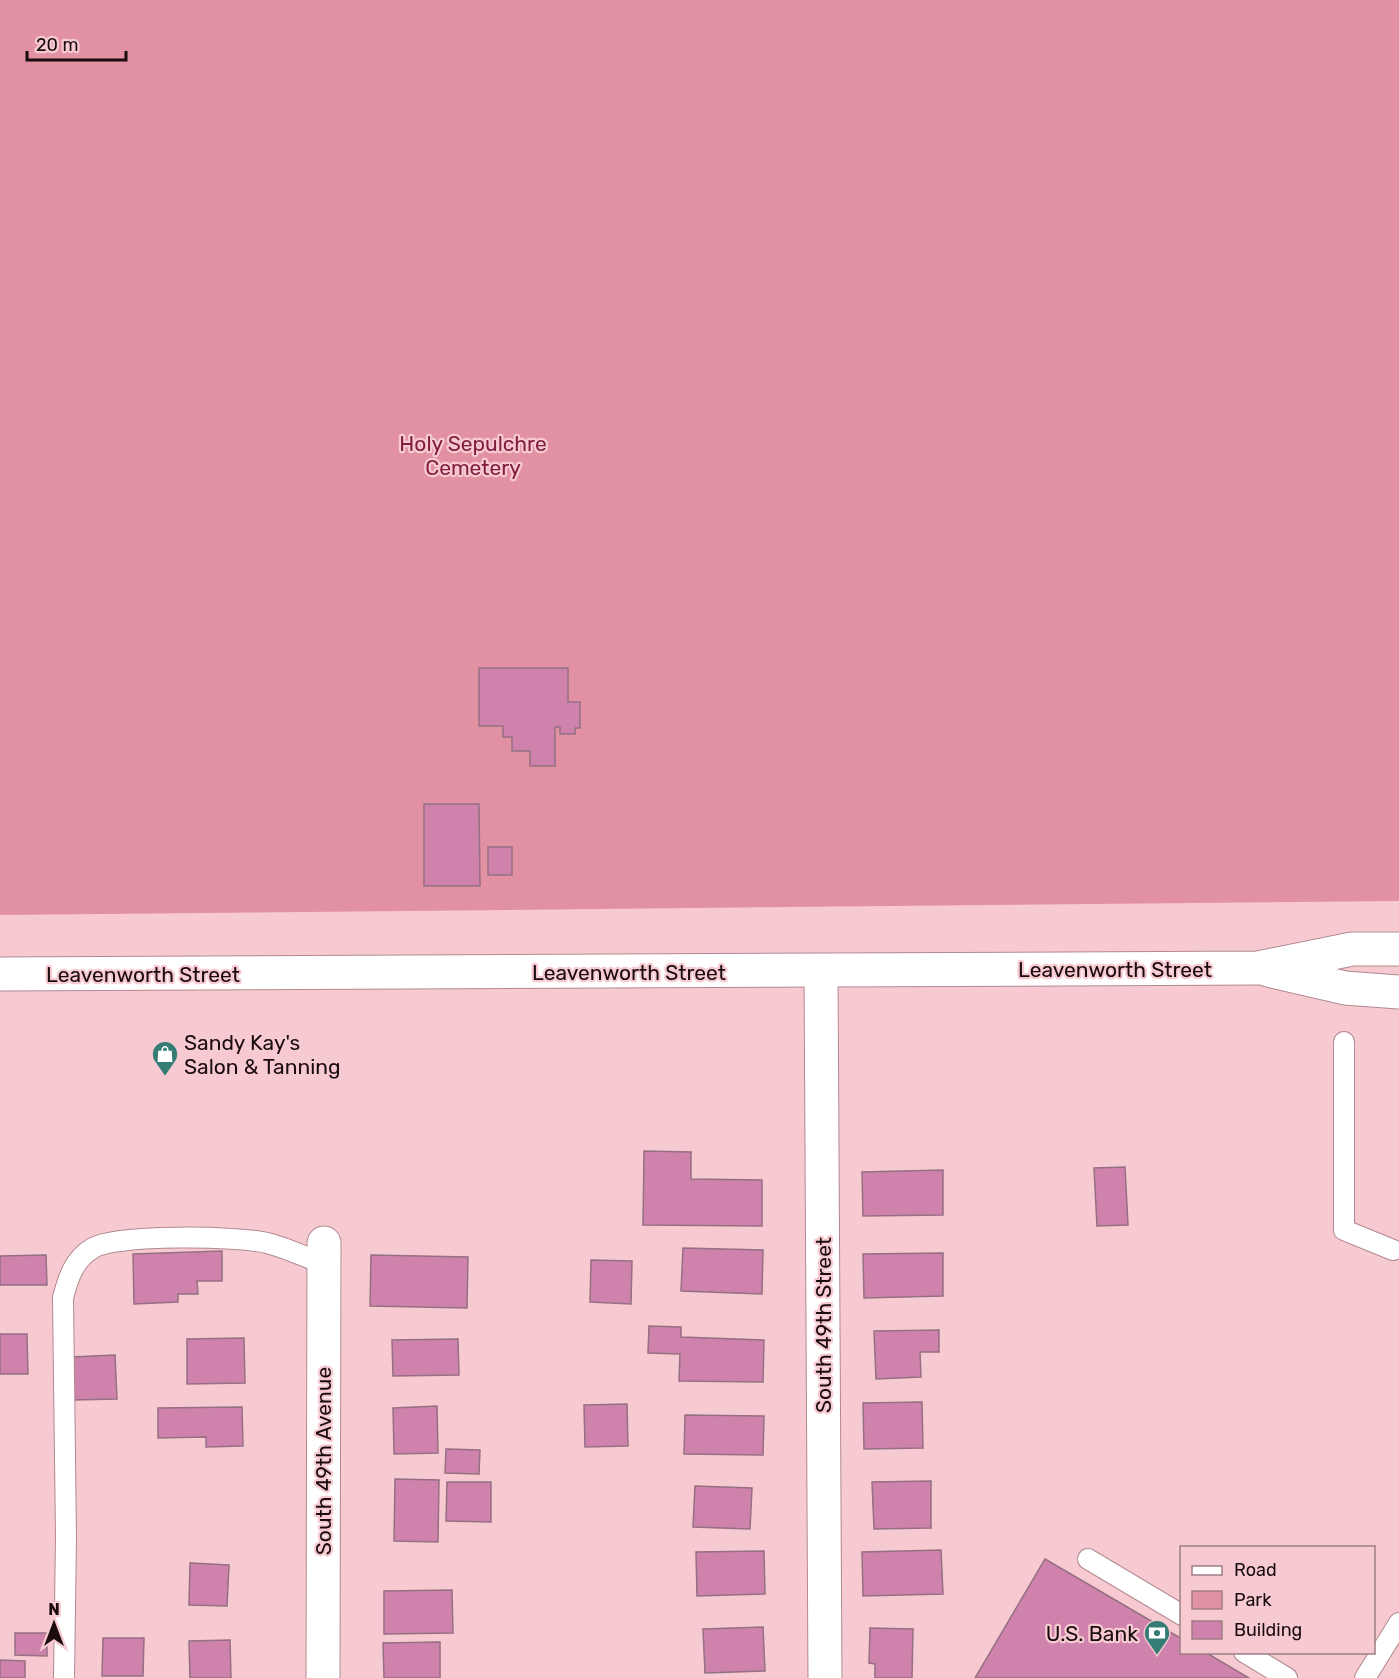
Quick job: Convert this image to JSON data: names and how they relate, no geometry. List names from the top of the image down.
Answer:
{
  "streets": {
    "main road": ["Leavenworth Street", "South 49th Street", "South 49th Avenue"]
  },
  "crossings": [
    ["Leavenworth Street", "South 49th Street"]
  ],
  "parks": ["Holy Sepulchre Cemetery"],
  "places": {
    "shop": ["Sandy Kay's Salon & Tanning"],
    "bank": ["U.S. Bank"]
  },
  "legend": ["Road", "Park", "Building"],
  "scale_bar": "20 m",
  "north": "top"
}
